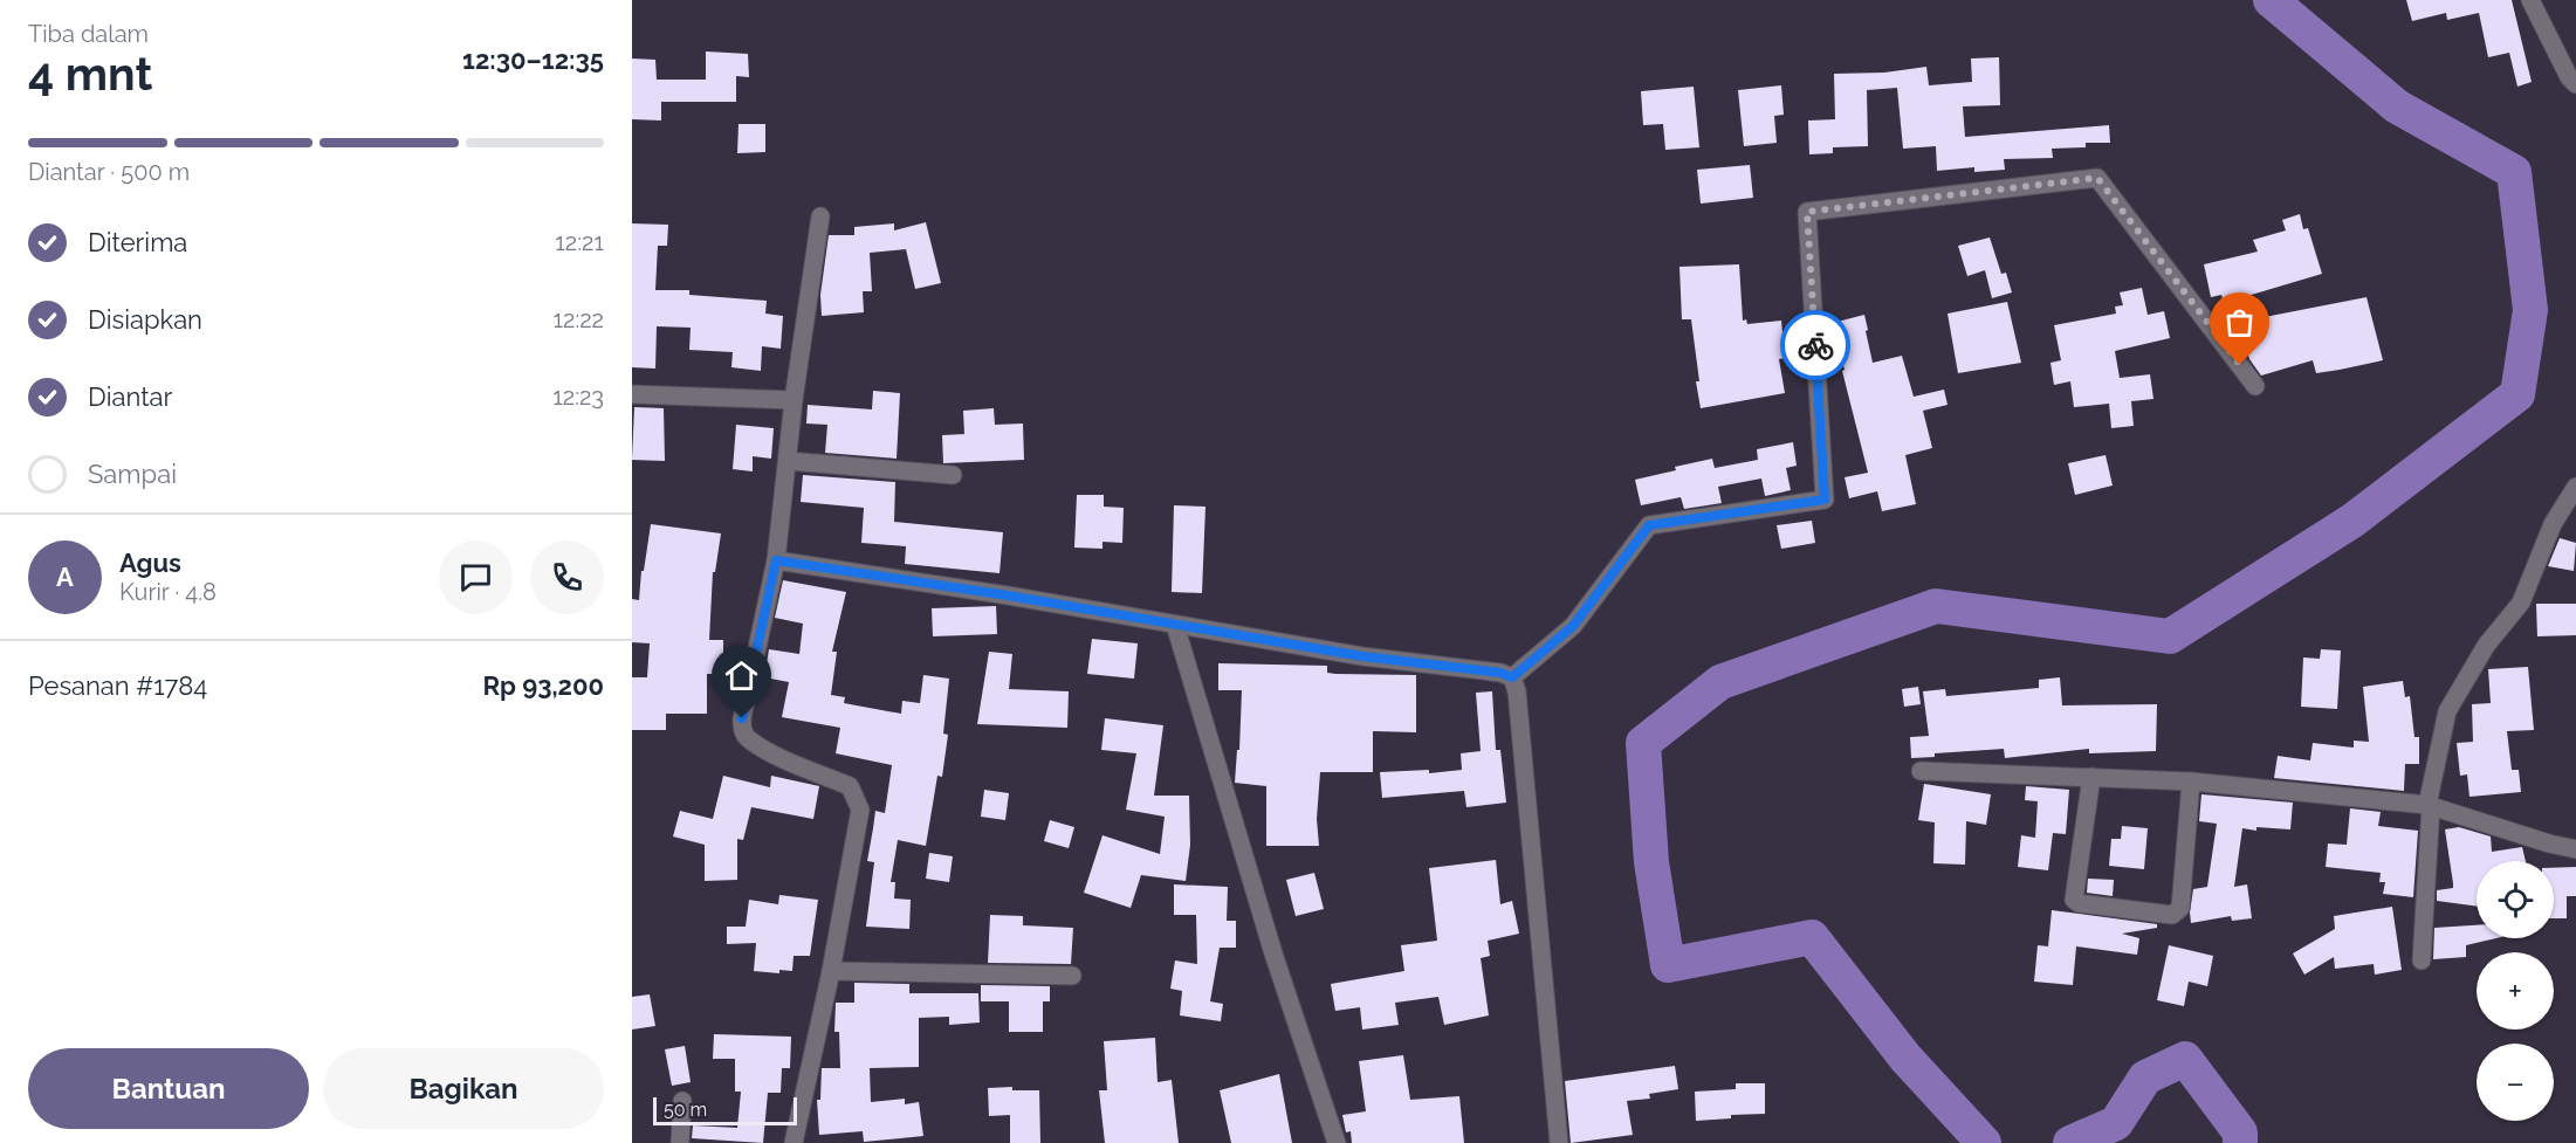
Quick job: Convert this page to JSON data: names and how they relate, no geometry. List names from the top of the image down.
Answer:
{
  "scale_bar": "50 m",
  "page": {
    "heading": ["4 mnt", "Tiba dalam", "12:30–12:35"],
    "panel": [
      "Agus",
      "Kurir · 4.8",
      "Pesanan #1784",
      "Rp 93,200"
    ],
    "bar": "Diantar · 500 m",
    "list": [
      ["Diterima", "12:21"],
      ["Disiapkan", "12:22"],
      ["Diantar", "12:23"],
      "Sampai"
    ],
    "round": "A",
    "map_buttons": ["+", "−"],
    "buttons": ["Bantuan", "Bagikan"],
    "scale": "50 m"
  }
}
